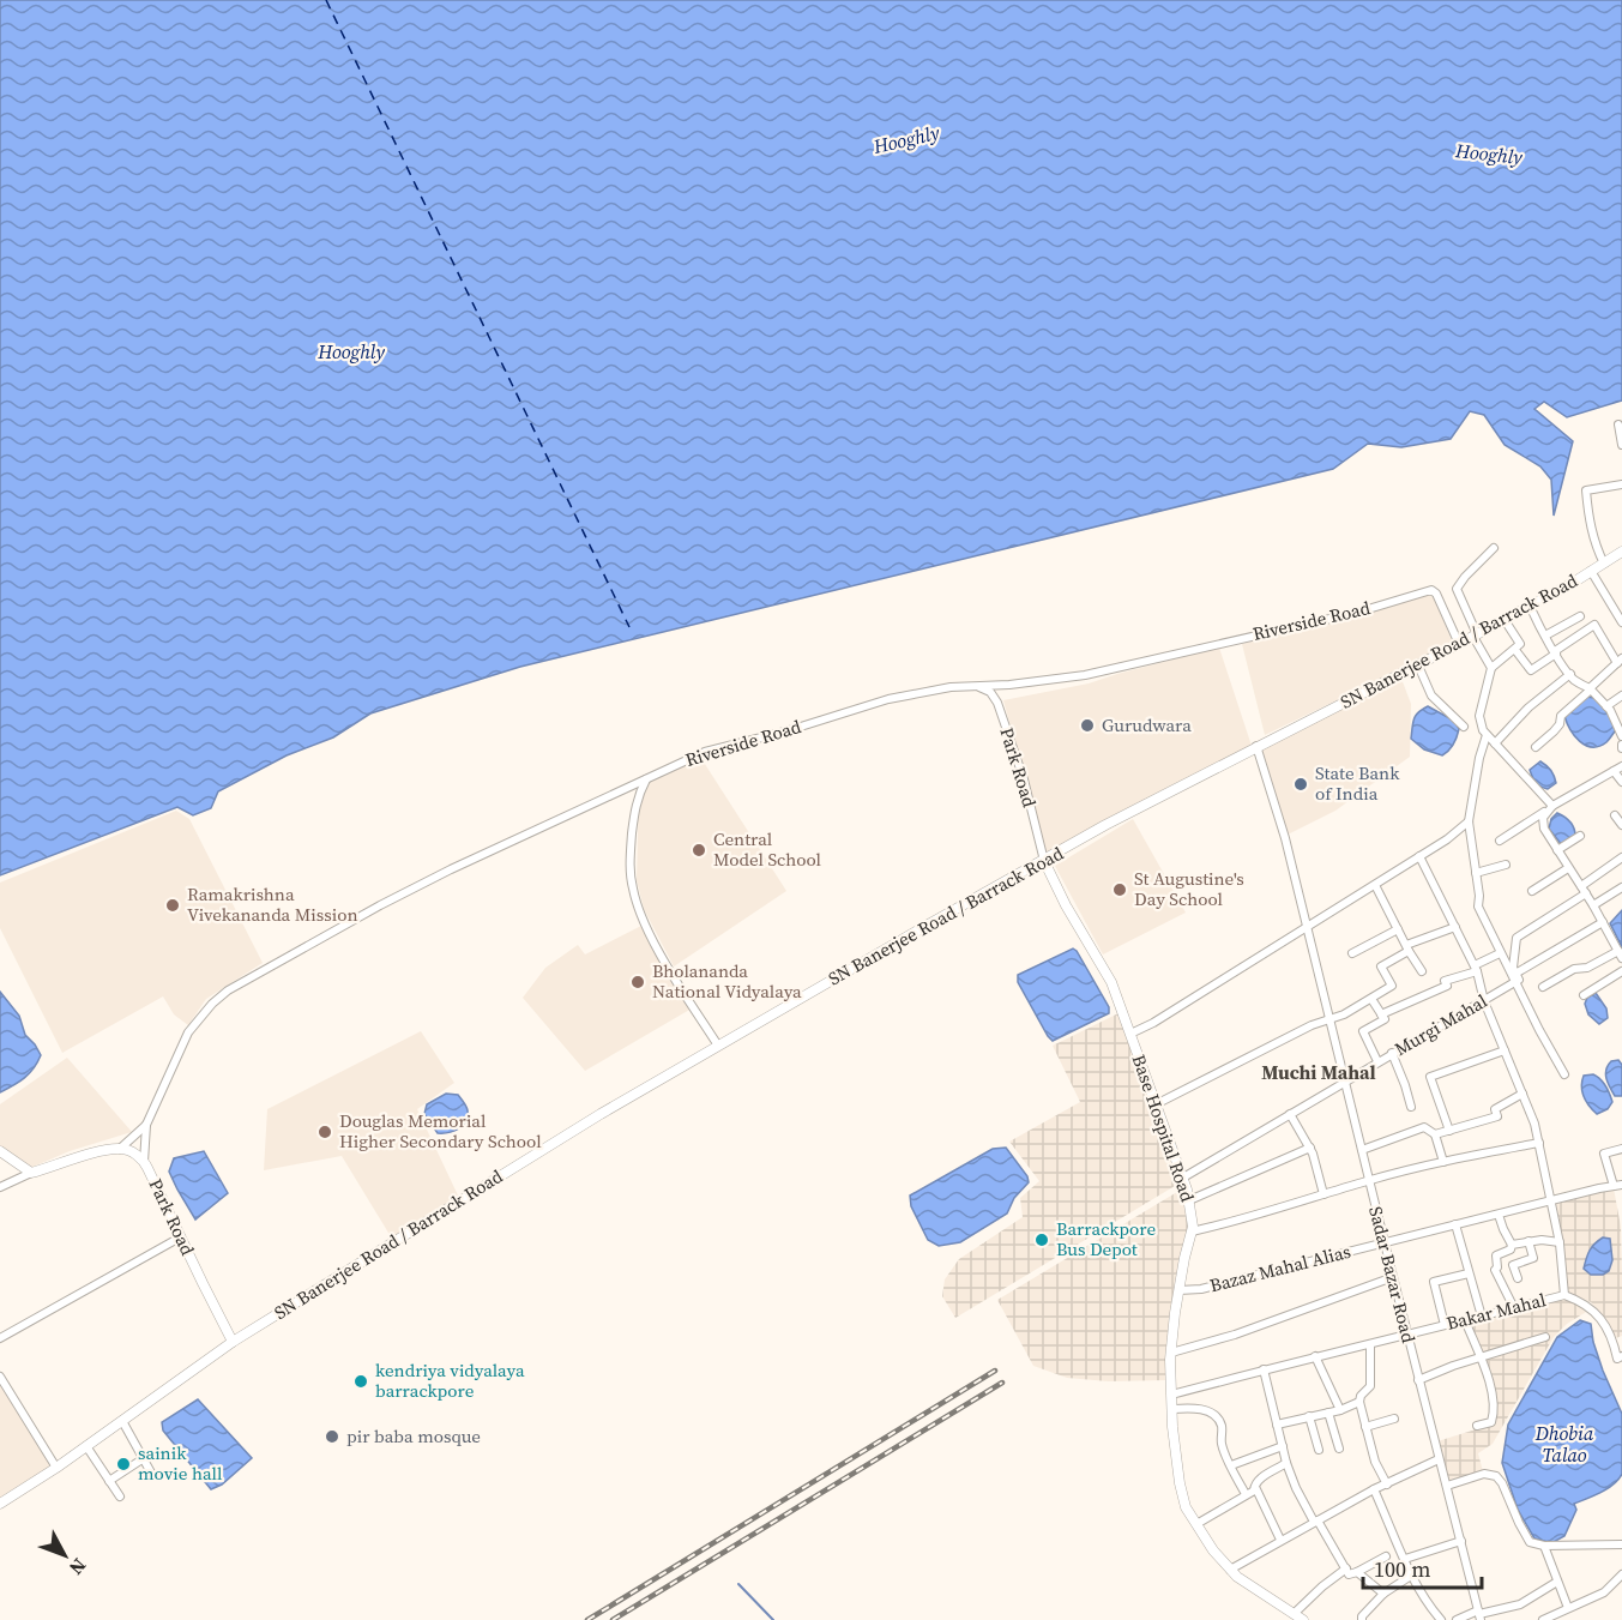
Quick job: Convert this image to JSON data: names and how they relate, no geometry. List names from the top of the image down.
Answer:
{
  "streets": {
    "street": [
      "Riverside Road",
      "SN Banerjee Road / Barrack Road",
      "Park Road",
      "Murgi Mahal",
      "Base Hospital Road",
      "Bazaz Mahal Alias",
      "Sadar Bazar Road",
      "Bakar Mahal"
    ]
  },
  "crossings": [
    ["Riverside Road", "SN Banerjee Road / Barrack Road"],
    ["Riverside Road", "Park Road"],
    ["SN Banerjee Road / Barrack Road", "Park Road"],
    ["SN Banerjee Road / Barrack Road", "Base Hospital Road"],
    ["SN Banerjee Road / Barrack Road", "Sadar Bazar Road"],
    ["Park Road", "Base Hospital Road"],
    ["Murgi Mahal", "Base Hospital Road"],
    ["Murgi Mahal", "Sadar Bazar Road"],
    ["Base Hospital Road", "Bazaz Mahal Alias"],
    ["Base Hospital Road", "Bakar Mahal"],
    ["Bazaz Mahal Alias", "Sadar Bazar Road"],
    ["Sadar Bazar Road", "Bakar Mahal"]
  ],
  "districts": ["Muchi Mahal"],
  "water": ["Hooghly", "Dhobia Talao"],
  "places": [
    "Gurudwara",
    "State Bank of India",
    "Central Model School",
    "St Augustine's Day School",
    "Ramakrishna Vivekananda Mission",
    "Bholananda National Vidyalaya",
    "Douglas Memorial Higher Secondary School",
    "Barrackpore Bus Depot",
    "kendriya vidyalaya barrackpore",
    "pir baba mosque",
    "sainik movie hall"
  ],
  "scale_bar": "100 m",
  "north": "bottom right"
}
